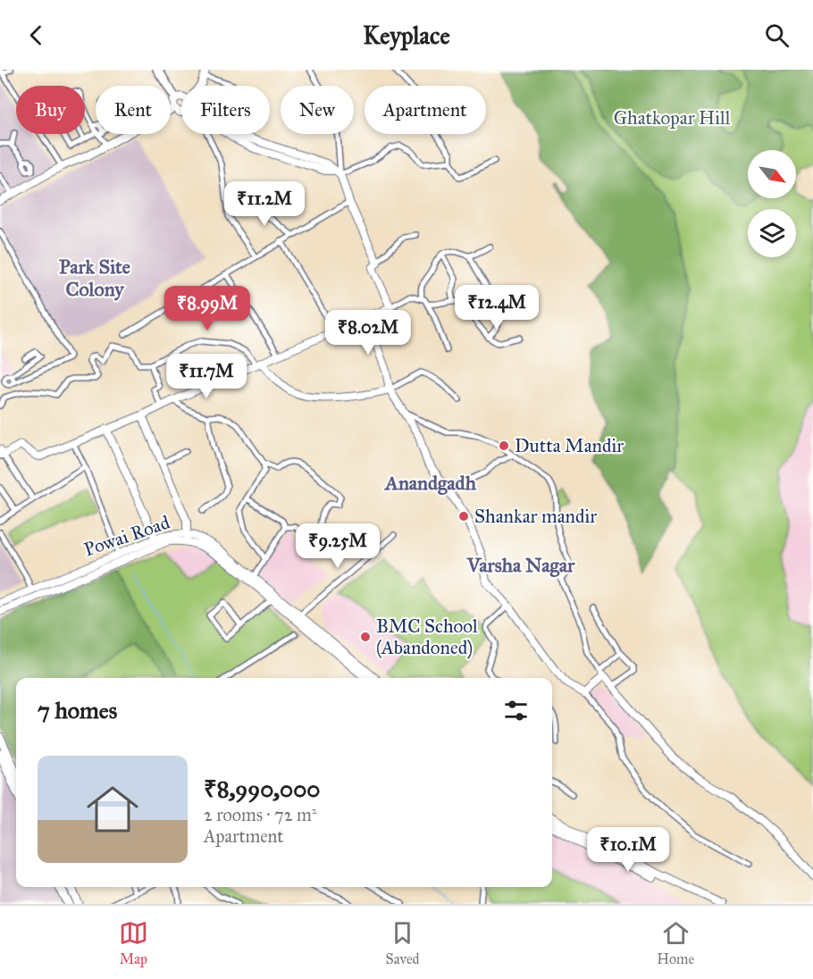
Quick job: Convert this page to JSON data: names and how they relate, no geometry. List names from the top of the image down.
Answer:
{
  "streets": {
    "street": ["Powai Road"]
  },
  "districts": ["Park Site Colony", "Anandgadh", "Varsha Nagar"],
  "parks": ["Ghatkopar Hill"],
  "places": ["Dutta Mandir", "Shankar mandir", "BMC School (Abandoned)"],
  "north": "bottom right",
  "page": {
    "header": "Keyplace",
    "chip": [
      "Buy",
      "Rent",
      "Filters",
      "New",
      "Apartment"
    ],
    "price": [
      "₹11.2M",
      "₹12.4M",
      "₹8.99M",
      "₹8.02M",
      "₹11.7M",
      "₹9.25M",
      "₹10.1M"
    ],
    "heading": "7 homes",
    "list": [
      {
        "name": "₹8,990,000",
        "note": "2 rooms · 72 m² · Apartment"
      }
    ],
    "tabs": ["Map", "Saved", "Home"]
  }
}
